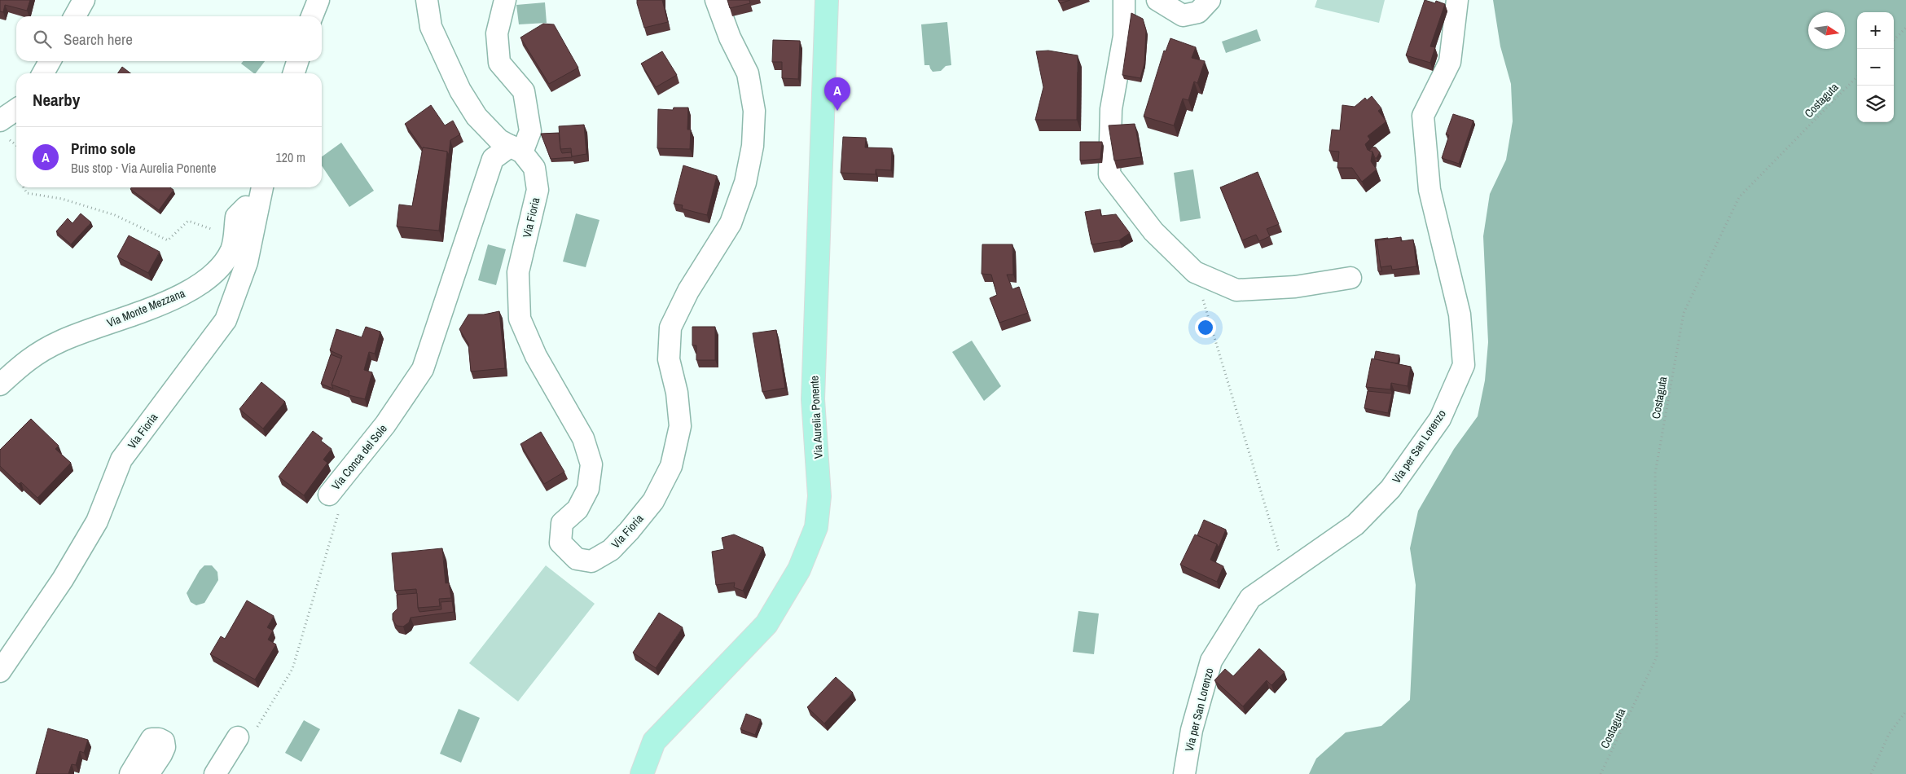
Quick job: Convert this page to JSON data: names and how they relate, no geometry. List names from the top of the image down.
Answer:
{
  "streets": {
    "main road": ["Via Aurelia Ponente"],
    "street": [
      "Via Fioria",
      "Via Monte Mezzana",
      "Via per San Lorenzo",
      "Via Conca del Sole"
    ],
    "path": ["Costaguta"]
  },
  "crossings": [
    ["Via Fioria", "Via Monte Mezzana"],
    ["Via Fioria", "Via Conca del Sole"]
  ],
  "north": "right",
  "page": {
    "map_buttons": ["+", "−"],
    "search": "Search here",
    "heading": "Nearby",
    "pins": "A",
    "list": [
      {
        "mark": "A",
        "name": "Primo sole",
        "note": "Bus stop · Via Aurelia Ponente",
        "value": "120 m"
      }
    ]
  }
}
